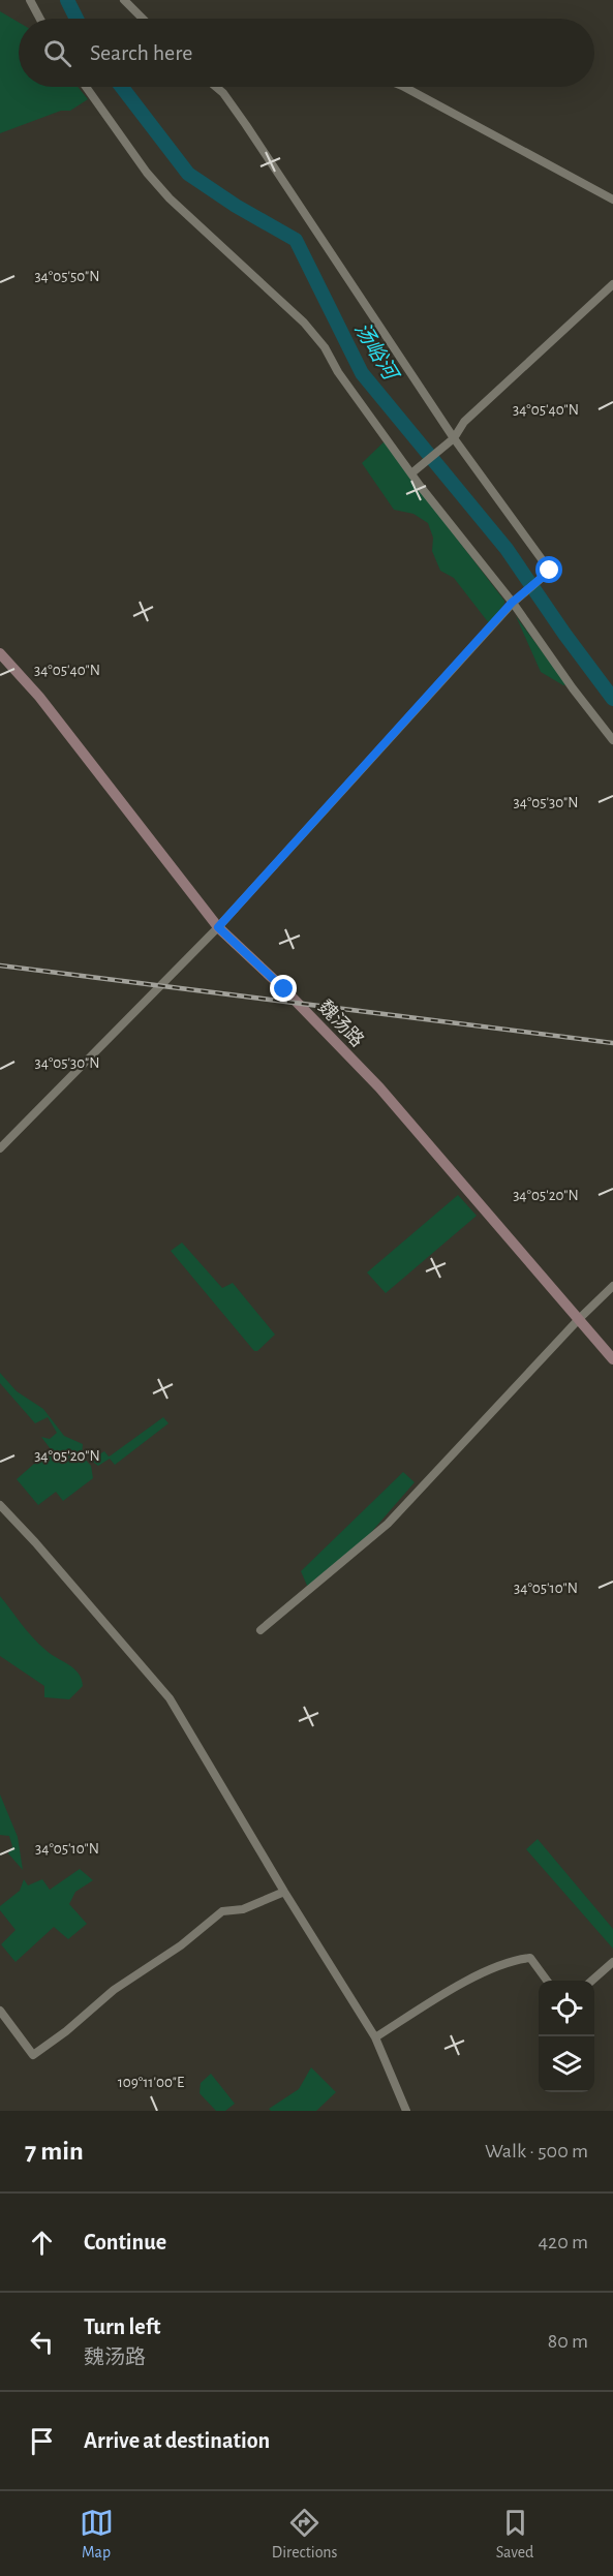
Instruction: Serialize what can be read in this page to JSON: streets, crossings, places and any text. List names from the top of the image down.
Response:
{
  "streets": {
    "street": ["魏汤路"]
  },
  "water": ["汤峪河"],
  "page": {
    "search": "Search here",
    "heading": ["7 min", "Walk · 500 m"],
    "list": [
      ["Continue", "420 m"],
      ["Turn left", "魏汤路", "80 m"],
      "Arrive at destination"
    ],
    "nav": ["Map", "Directions", "Saved"]
  },
  "coordinates": [
    "34°05'50\"N",
    "34°05'40\"N",
    "34°05'30\"N",
    "34°05'20\"N",
    "34°05'10\"N",
    "109°11'00\"E"
  ]
}
